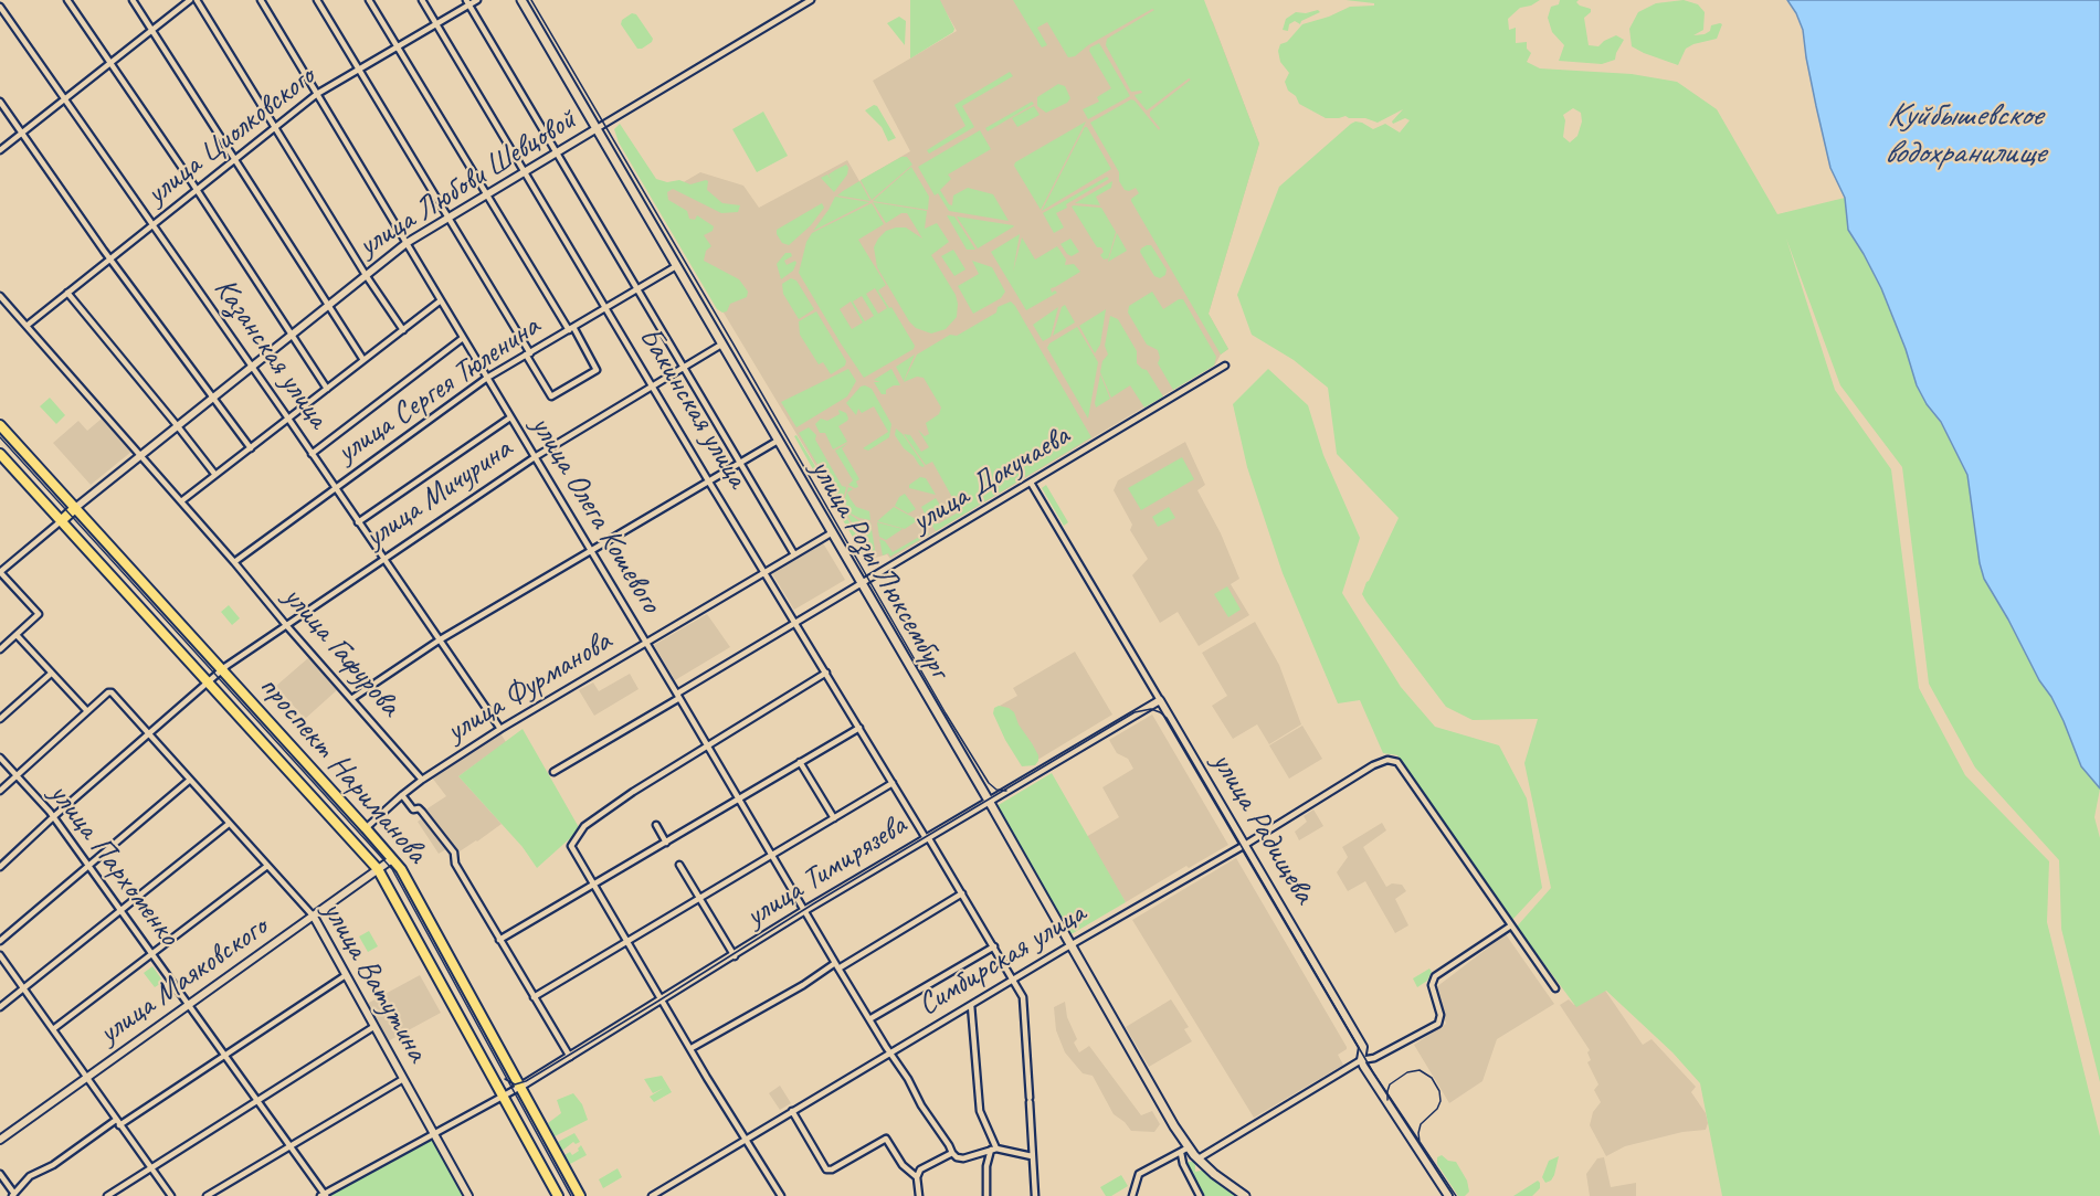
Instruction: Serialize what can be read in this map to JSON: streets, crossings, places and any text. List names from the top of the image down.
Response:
{
  "streets": {
    "main road": ["улица Розы Люксембург", "проспект Нариманова"],
    "street": [
      "улица Циолковского",
      "улица Любови Шевцовой",
      "Казанская улица",
      "улица Сергея Тюленина",
      "Бакинская улица",
      "улица Докучаева",
      "улица Мичурина",
      "улица Олега Кошевого",
      "улица Гафурова",
      "улица Фурманова",
      "улица Радищева",
      "улица Пархоменко",
      "улица Тимирязева",
      "Симбирская улица",
      "улица Маяковского",
      "улица Ватутина"
    ]
  },
  "crossings": [
    ["улица Циолковского", "Казанская улица"],
    ["улица Циолковского", "Бакинская улица"],
    ["улица Циолковского", "улица Олега Кошевого"],
    ["улица Циолковского", "улица Гафурова"],
    ["улица Любови Шевцовой", "Казанская улица"],
    ["улица Любови Шевцовой", "Бакинская улица"],
    ["улица Любови Шевцовой", "улица Олега Кошевого"],
    ["улица Любови Шевцовой", "улица Розы Люксембург"],
    ["улица Любови Шевцовой", "улица Гафурова"],
    ["улица Любови Шевцовой", "проспект Нариманова"],
    ["Казанская улица", "улица Сергея Тюленина"],
    ["Казанская улица", "улица Мичурина"],
    ["Казанская улица", "улица Фурманова"],
    ["улица Сергея Тюленина", "Бакинская улица"],
    ["улица Сергея Тюленина", "улица Олега Кошевого"],
    ["улица Сергея Тюленина", "улица Розы Люксембург"],
    ["улица Сергея Тюленина", "улица Гафурова"],
    ["Бакинская улица", "улица Докучаева"],
    ["Бакинская улица", "улица Мичурина"],
    ["Бакинская улица", "улица Фурманова"],
    ["Бакинская улица", "улица Тимирязева"],
    ["Бакинская улица", "Симбирская улица"],
    ["улица Докучаева", "улица Олега Кошевого"],
    ["улица Докучаева", "улица Розы Люксембург"],
    ["улица Докучаева", "улица Радищева"],
    ["улица Мичурина", "улица Олега Кошевого"],
    ["улица Мичурина", "улица Розы Люксембург"],
    ["улица Мичурина", "улица Гафурова"],
    ["улица Мичурина", "проспект Нариманова"],
    ["улица Мичурина", "улица Пархоменко"],
    ["улица Мичурина", "улица Ватутина"],
    ["улица Олега Кошевого", "улица Фурманова"],
    ["улица Олега Кошевого", "улица Тимирязева"],
    ["улица Олега Кошевого", "Симбирская улица"],
    ["улица Розы Люксембург", "улица Фурманова"],
    ["улица Розы Люксембург", "улица Тимирязева"],
    ["улица Розы Люксембург", "Симбирская улица"],
    ["улица Гафурова", "улица Фурманова"],
    ["проспект Нариманова", "улица Тимирязева"],
    ["проспект Нариманова", "улица Маяковского"],
    ["улица Радищева", "улица Тимирязева"],
    ["улица Радищева", "Симбирская улица"],
    ["улица Пархоменко", "улица Маяковского"],
    ["улица Маяковского", "улица Ватутина"]
  ],
  "water": ["Куйбышевское водохранилище"]
}
